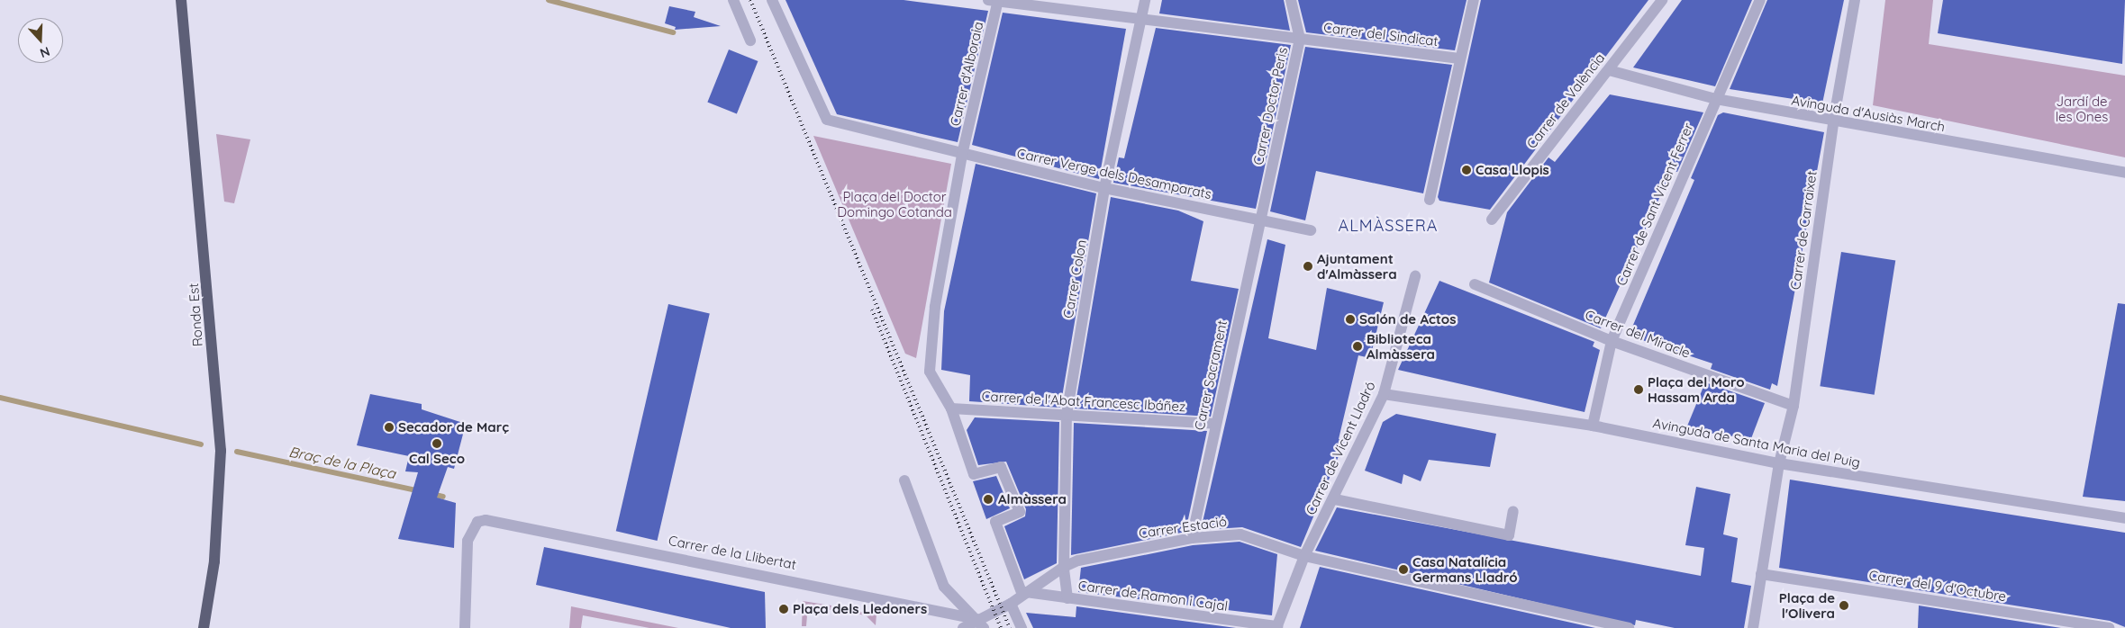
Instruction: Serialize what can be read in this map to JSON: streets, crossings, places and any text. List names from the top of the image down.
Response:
{
  "streets": {
    "main road": ["Ronda Est"],
    "street": [
      "Carrer del Sindicat",
      "Carrer d'Alboraia",
      "Carrer de València",
      "Carrer Doctor Peris",
      "Avinguda d'Ausiàs March",
      "Carrer Verge dels Desamparats",
      "Carrer de Sant Vicent Ferrer",
      "Carrer de Carraixet",
      "Carrer Colon",
      "Carrer del Miracle",
      "Carrer Sacrament",
      "Carrer de l'Abat Francesc Ibáñez",
      "Avinguda de Santa Maria del Puig",
      "Carrer de Vicent Lladró",
      "Carrer Estació",
      "Carrer de la Llibertat",
      "Carrer del 9 d'Octubre",
      "Carrer de Ramon i Cajal"
    ]
  },
  "crossings": [
    ["Carrer del Sindicat", "Carrer d'Alboraia"],
    ["Carrer del Sindicat", "Carrer Doctor Peris"],
    ["Carrer del Sindicat", "Carrer Colon"],
    ["Carrer d'Alboraia", "Carrer Verge dels Desamparats"],
    ["Carrer de València", "Avinguda d'Ausiàs March"],
    ["Carrer Doctor Peris", "Carrer Verge dels Desamparats"],
    ["Carrer Doctor Peris", "Carrer Sacrament"],
    ["Avinguda d'Ausiàs March", "Carrer de Sant Vicent Ferrer"],
    ["Avinguda d'Ausiàs March", "Carrer de Carraixet"],
    ["Carrer Verge dels Desamparats", "Carrer Colon"],
    ["Carrer Verge dels Desamparats", "Carrer Sacrament"],
    ["Carrer de Sant Vicent Ferrer", "Carrer del Miracle"],
    ["Carrer de Sant Vicent Ferrer", "Avinguda de Santa Maria del Puig"],
    ["Carrer de Carraixet", "Carrer del Miracle"],
    ["Carrer de Carraixet", "Avinguda de Santa Maria del Puig"],
    ["Carrer de Carraixet", "Carrer del 9 d'Octubre"],
    ["Carrer Colon", "Carrer de l'Abat Francesc Ibáñez"],
    ["Carrer Colon", "Carrer Estació"],
    ["Carrer Colon", "Carrer de Ramon i Cajal"],
    ["Carrer Sacrament", "Carrer de l'Abat Francesc Ibáñez"],
    ["Carrer Sacrament", "Carrer Estació"],
    ["Avinguda de Santa Maria del Puig", "Carrer de Vicent Lladró"],
    ["Carrer de Vicent Lladró", "Carrer Estació"],
    ["Carrer de Vicent Lladró", "Carrer de Ramon i Cajal"]
  ],
  "districts": ["ALMÀSSERA"],
  "water": ["Braç de la Plaça"],
  "parks": ["Jardí de les Ones", "Plaça del Doctor Domingo Cotanda"],
  "places": [
    "Casa Llopis",
    "Ajuntament d'Almàssera",
    "Salón de Actos",
    "Biblioteca Almàssera",
    "Plaça del Moro Hassam Arda",
    "Secador de Març",
    "Cal Seco",
    "Almàssera",
    "Casa Natalícia Germans Lladró",
    "Plaça de l'Olivera",
    "Plaça dels Lledoners"
  ],
  "north": "bottom"
}
